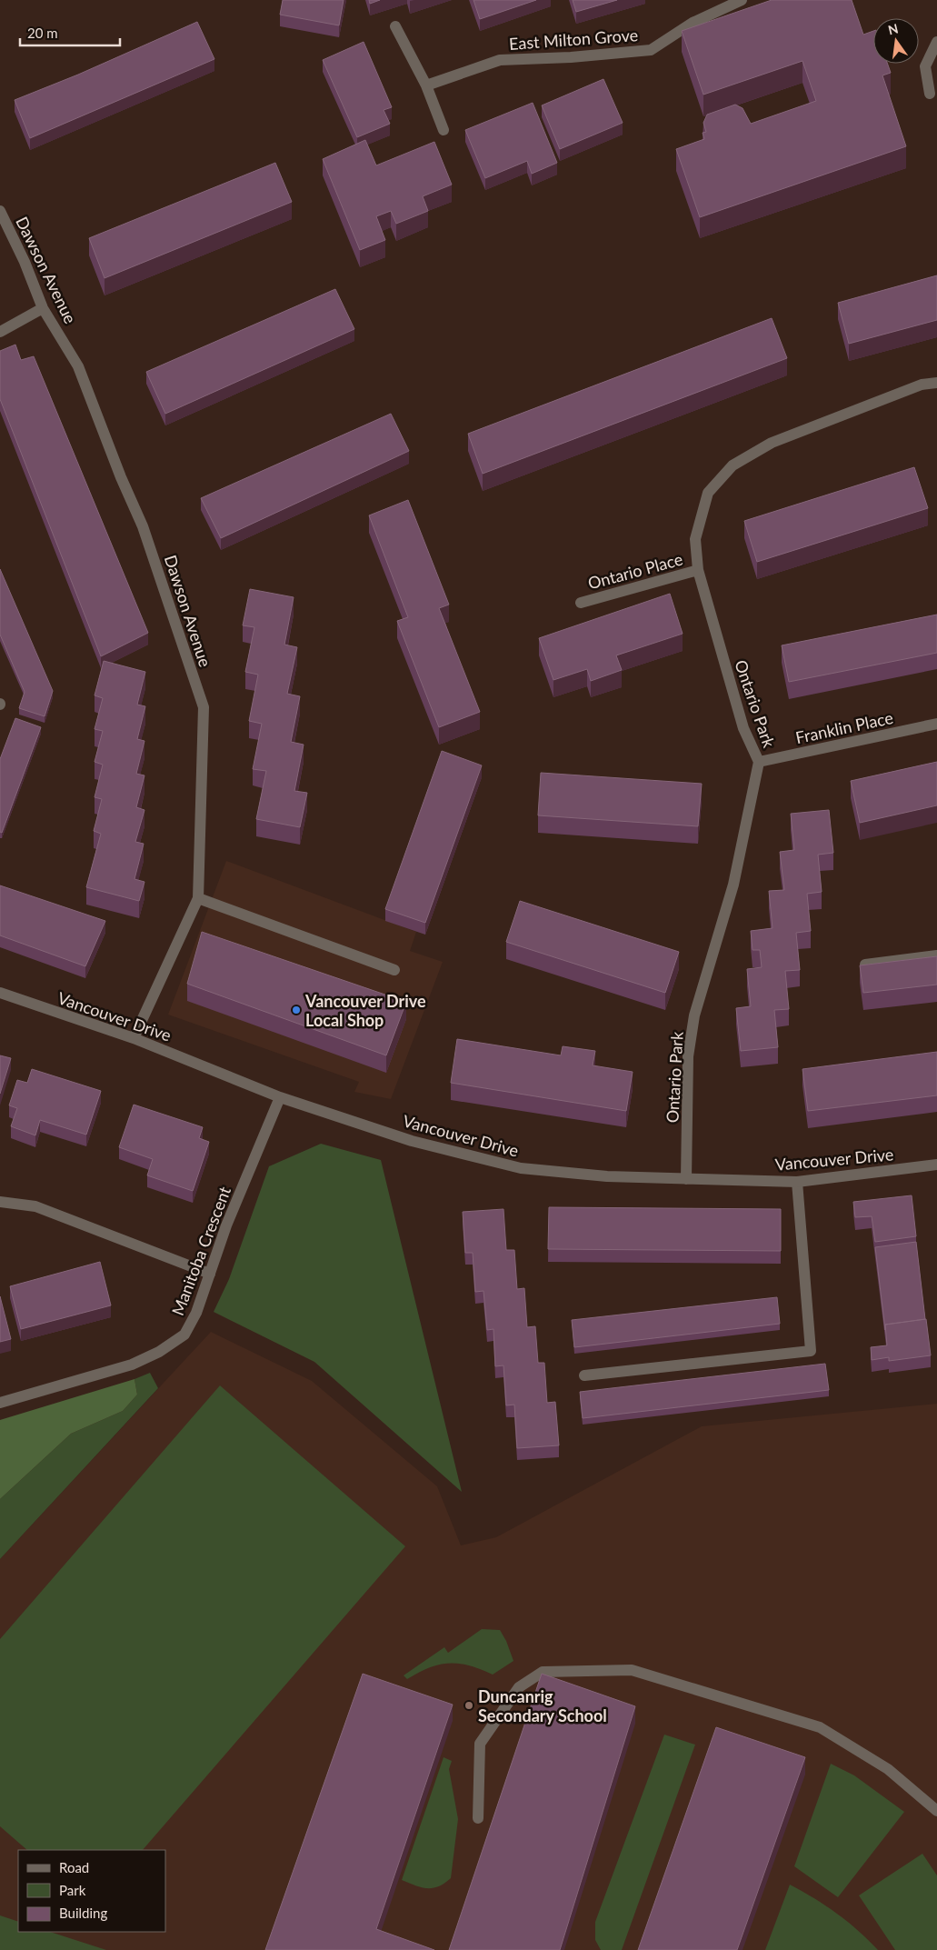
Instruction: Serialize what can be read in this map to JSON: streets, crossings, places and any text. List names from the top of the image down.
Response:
{
  "streets": {
    "street": [
      "East Milton Grove",
      "Dawson Avenue",
      "Ontario Place",
      "Ontario Park",
      "Franklin Place",
      "Vancouver Drive",
      "Manitoba Crescent"
    ]
  },
  "crossings": [
    ["Dawson Avenue", "Vancouver Drive"],
    ["Ontario Place", "Ontario Park"],
    ["Ontario Park", "Franklin Place"],
    ["Ontario Park", "Vancouver Drive"],
    ["Vancouver Drive", "Manitoba Crescent"]
  ],
  "places": ["Vancouver Drive Local Shop", "Duncanrig Secondary School"],
  "legend": ["Road", "Park", "Building"],
  "scale_bar": "20 m",
  "north": "top"
}
